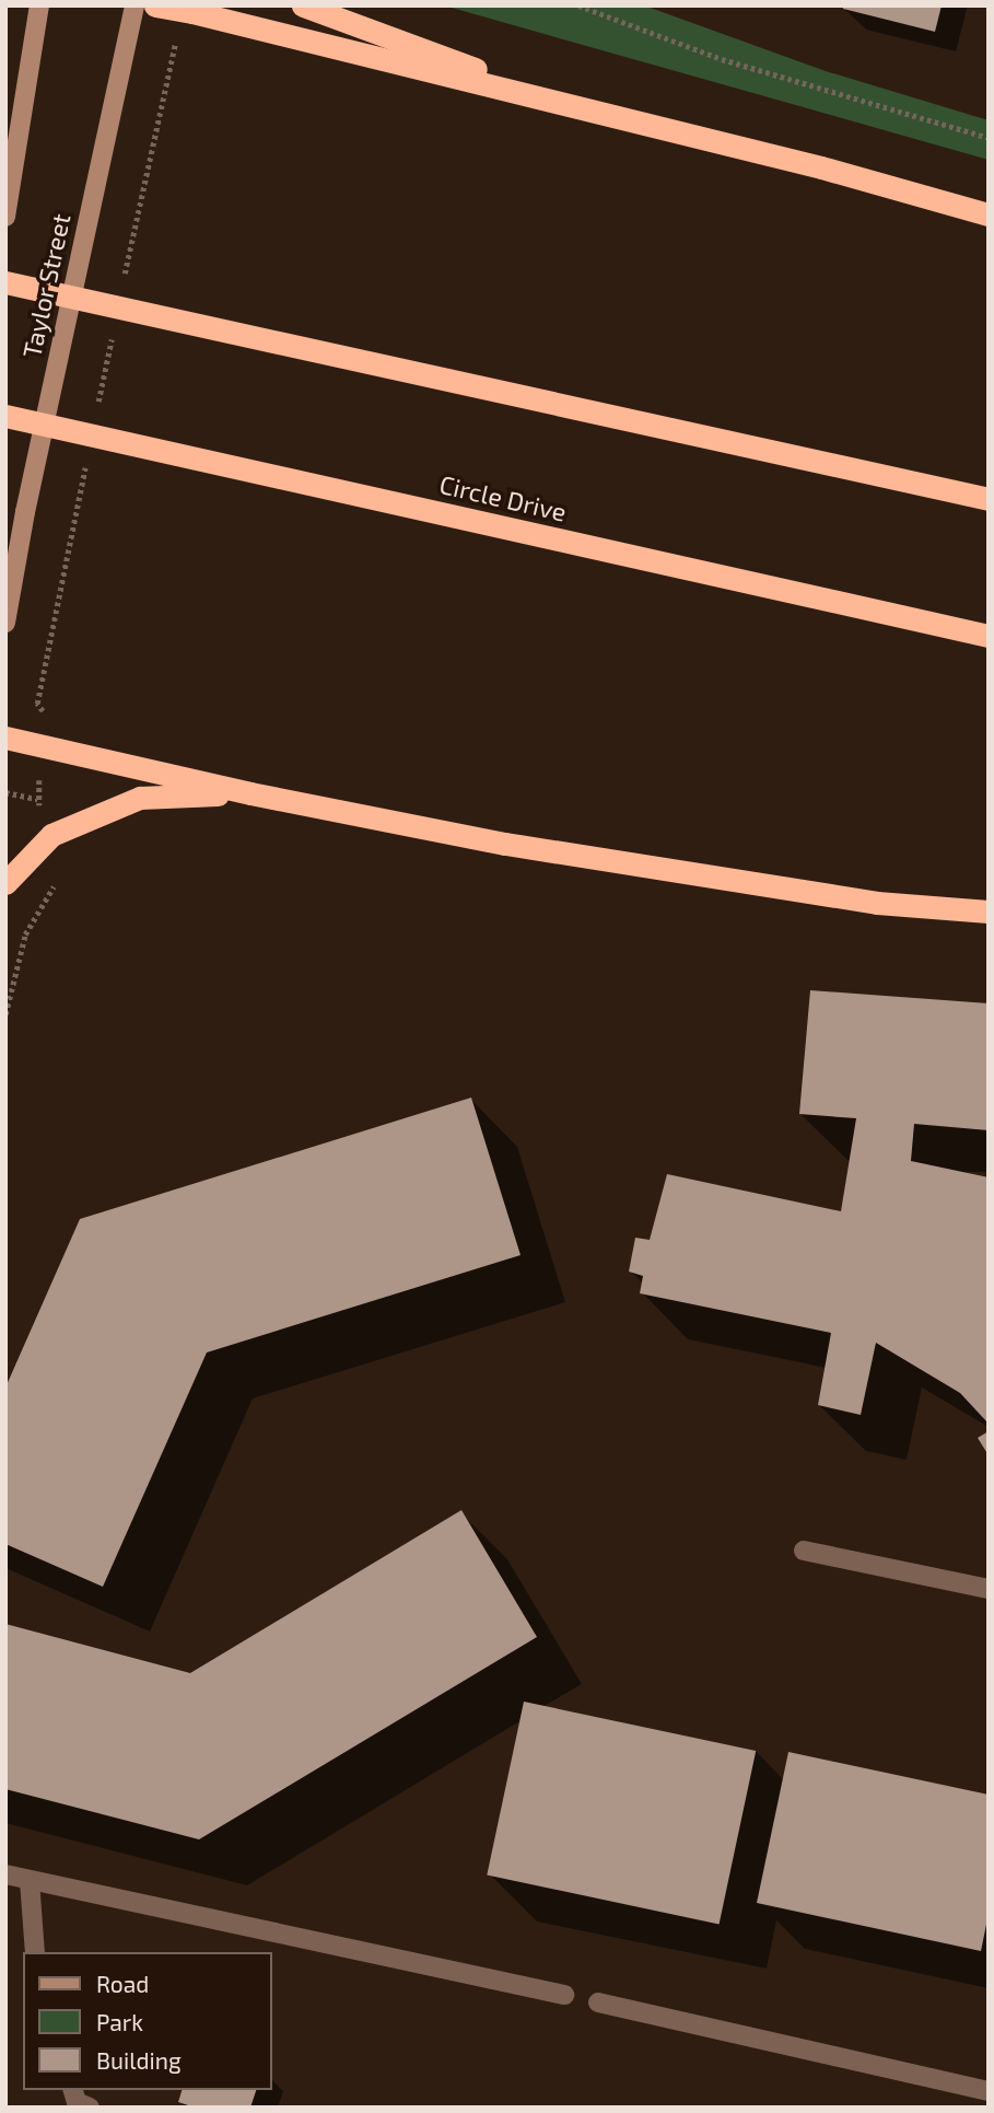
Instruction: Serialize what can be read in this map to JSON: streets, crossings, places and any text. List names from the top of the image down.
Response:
{
  "streets": {
    "highway": ["Circle Drive"],
    "main road": ["Taylor Street"]
  },
  "legend": ["Road", "Park", "Building"]
}
